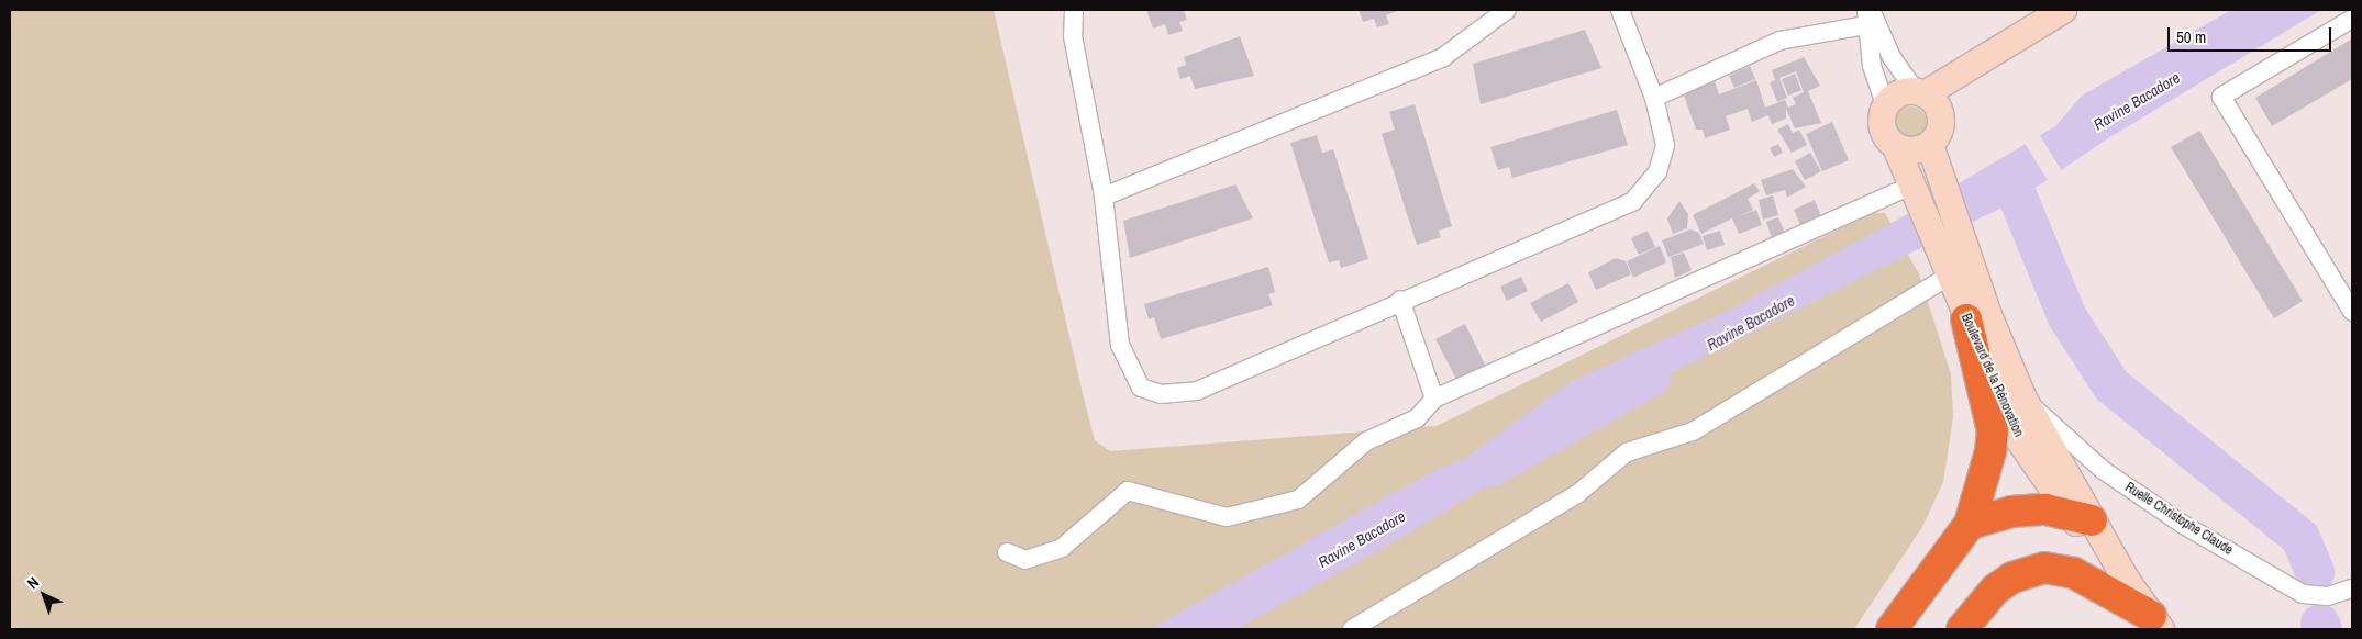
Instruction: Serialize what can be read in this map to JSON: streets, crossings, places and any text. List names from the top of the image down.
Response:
{
  "streets": {
    "main road": ["Boulevard de la Rénovation"],
    "street": ["Ruelle Christophe Claude"]
  },
  "crossings": [
    ["Boulevard de la Rénovation", "Ruelle Christophe Claude"]
  ],
  "water": ["Ravine Bacadore"],
  "scale_bar": "50 m",
  "north": "top left"
}
